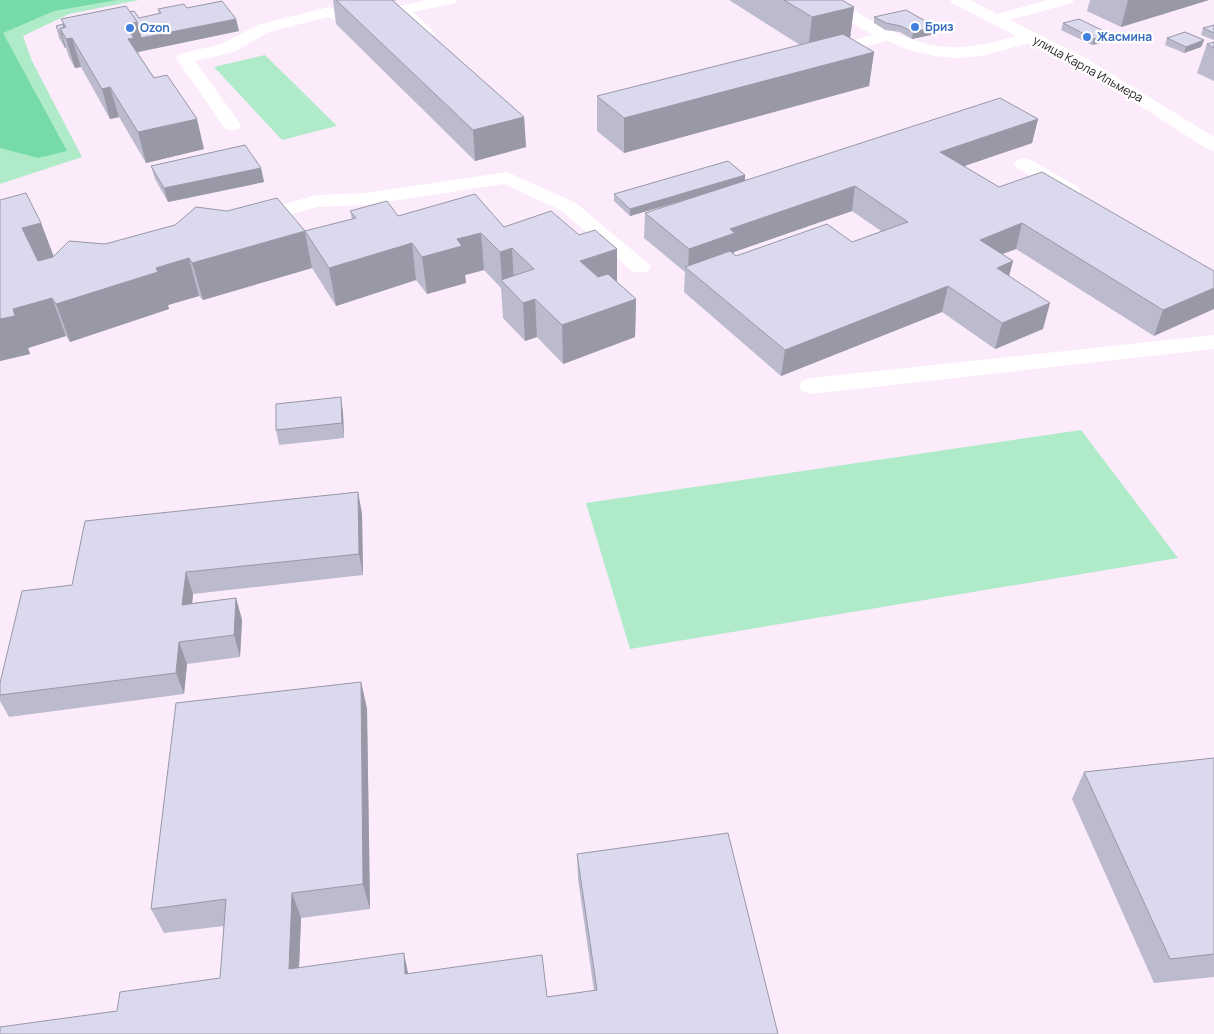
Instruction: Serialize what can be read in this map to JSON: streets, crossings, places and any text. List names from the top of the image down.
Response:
{
  "streets": {
    "street": ["улица Карла Ильмера"]
  },
  "places": ["Бриз", "Ozon", "Жасмина"]
}
